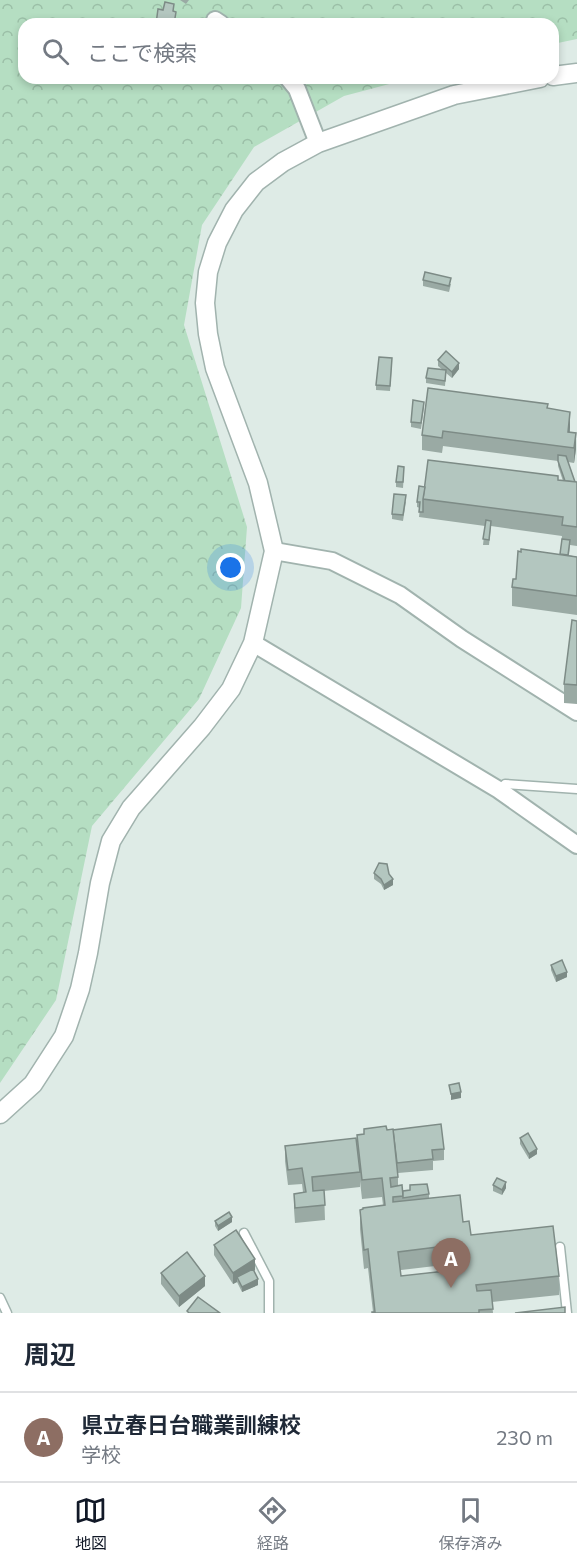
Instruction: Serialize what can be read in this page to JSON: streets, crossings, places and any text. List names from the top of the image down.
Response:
{
  "page": {
    "search": "ここで検索",
    "pins": "A",
    "heading": "周辺",
    "list": [
      {
        "mark": "A",
        "name": "県立春日台職業訓練校",
        "note": "学校",
        "value": "230 m"
      }
    ],
    "nav": ["地図", "経路", "保存済み"]
  }
}
